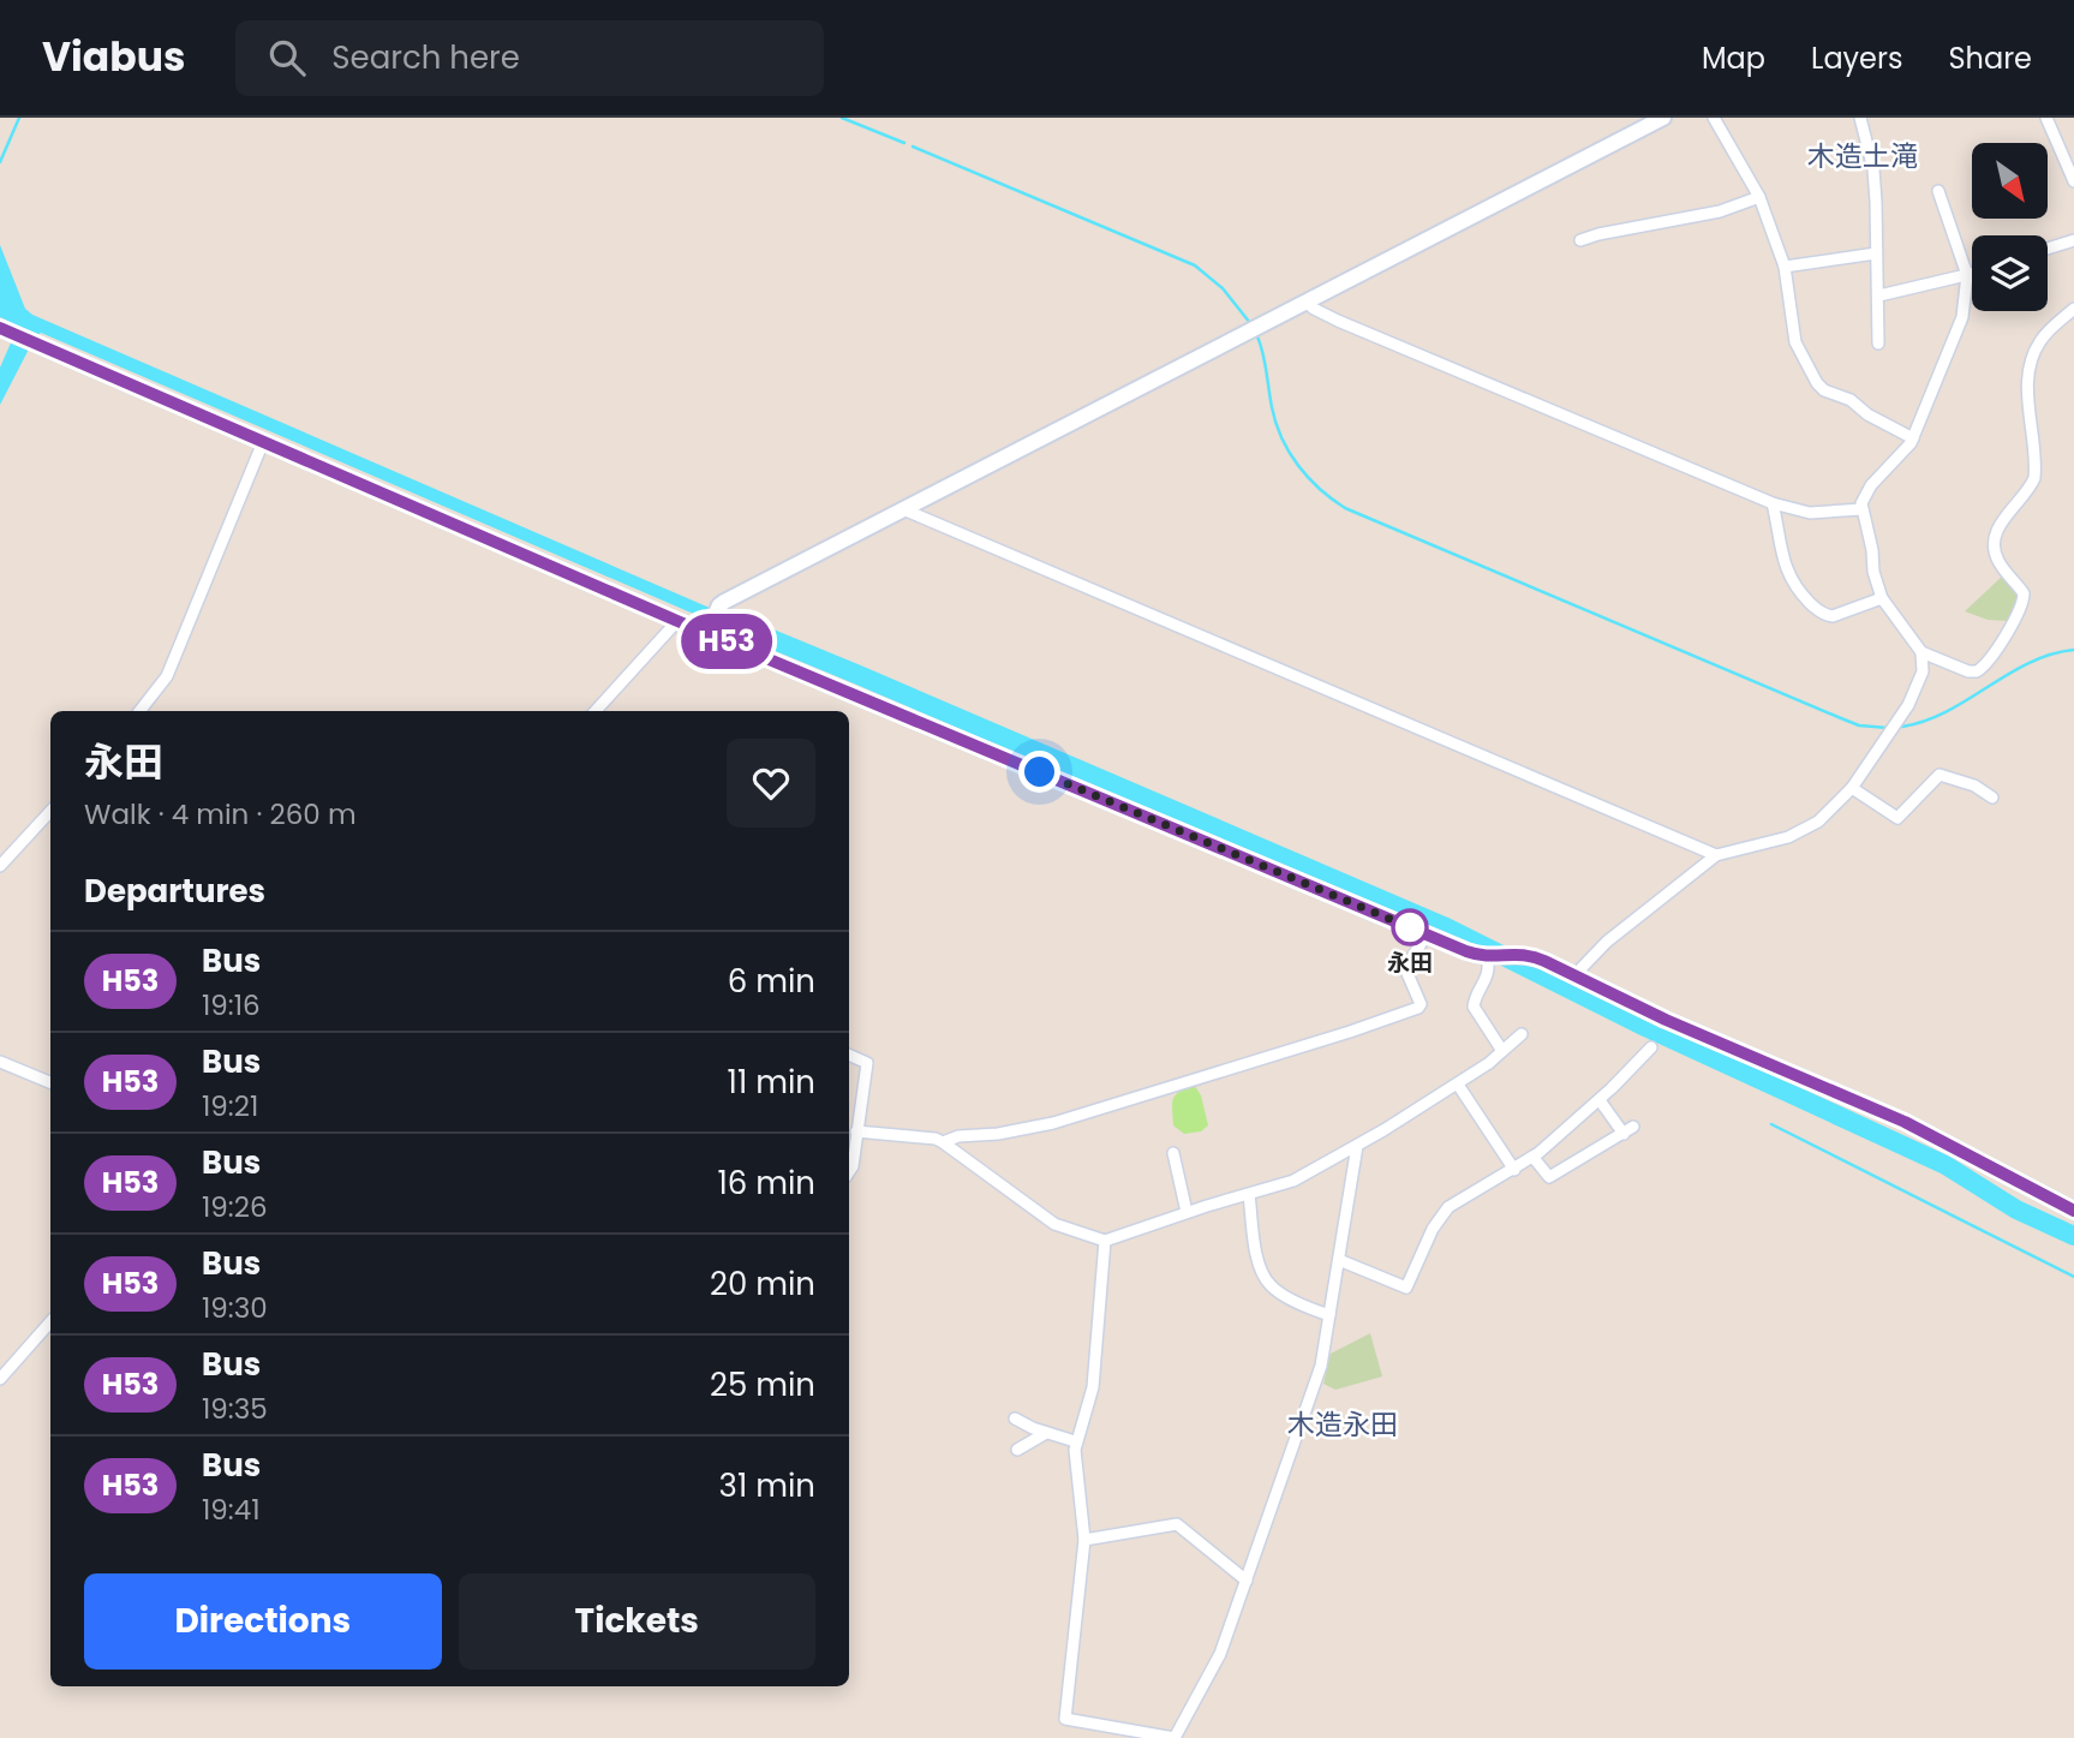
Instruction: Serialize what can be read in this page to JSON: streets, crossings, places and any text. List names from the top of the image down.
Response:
{
  "districts": ["木造土滝", "木造永田"],
  "places": ["永田"],
  "lines": ["bus line H53"],
  "north": "bottom right",
  "page": {
    "header": "Viabus",
    "search": "Search here",
    "nav": ["Map", "Layers", "Share"],
    "on_map": "H53",
    "heading": [
      ["永田", "Walk · 4 min · 260 m"],
      "Departures"
    ],
    "list": [
      {
        "mark": "H53",
        "name": "Bus",
        "note": "19:16",
        "value": "6 min"
      },
      {
        "mark": "H53",
        "name": "Bus",
        "note": "19:21",
        "value": "11 min"
      },
      {
        "mark": "H53",
        "name": "Bus",
        "note": "19:26",
        "value": "16 min"
      },
      {
        "mark": "H53",
        "name": "Bus",
        "note": "19:30",
        "value": "20 min"
      },
      {
        "mark": "H53",
        "name": "Bus",
        "note": "19:35",
        "value": "25 min"
      },
      {
        "mark": "H53",
        "name": "Bus",
        "note": "19:41",
        "value": "31 min"
      }
    ],
    "buttons": ["Directions", "Tickets"]
  }
}
